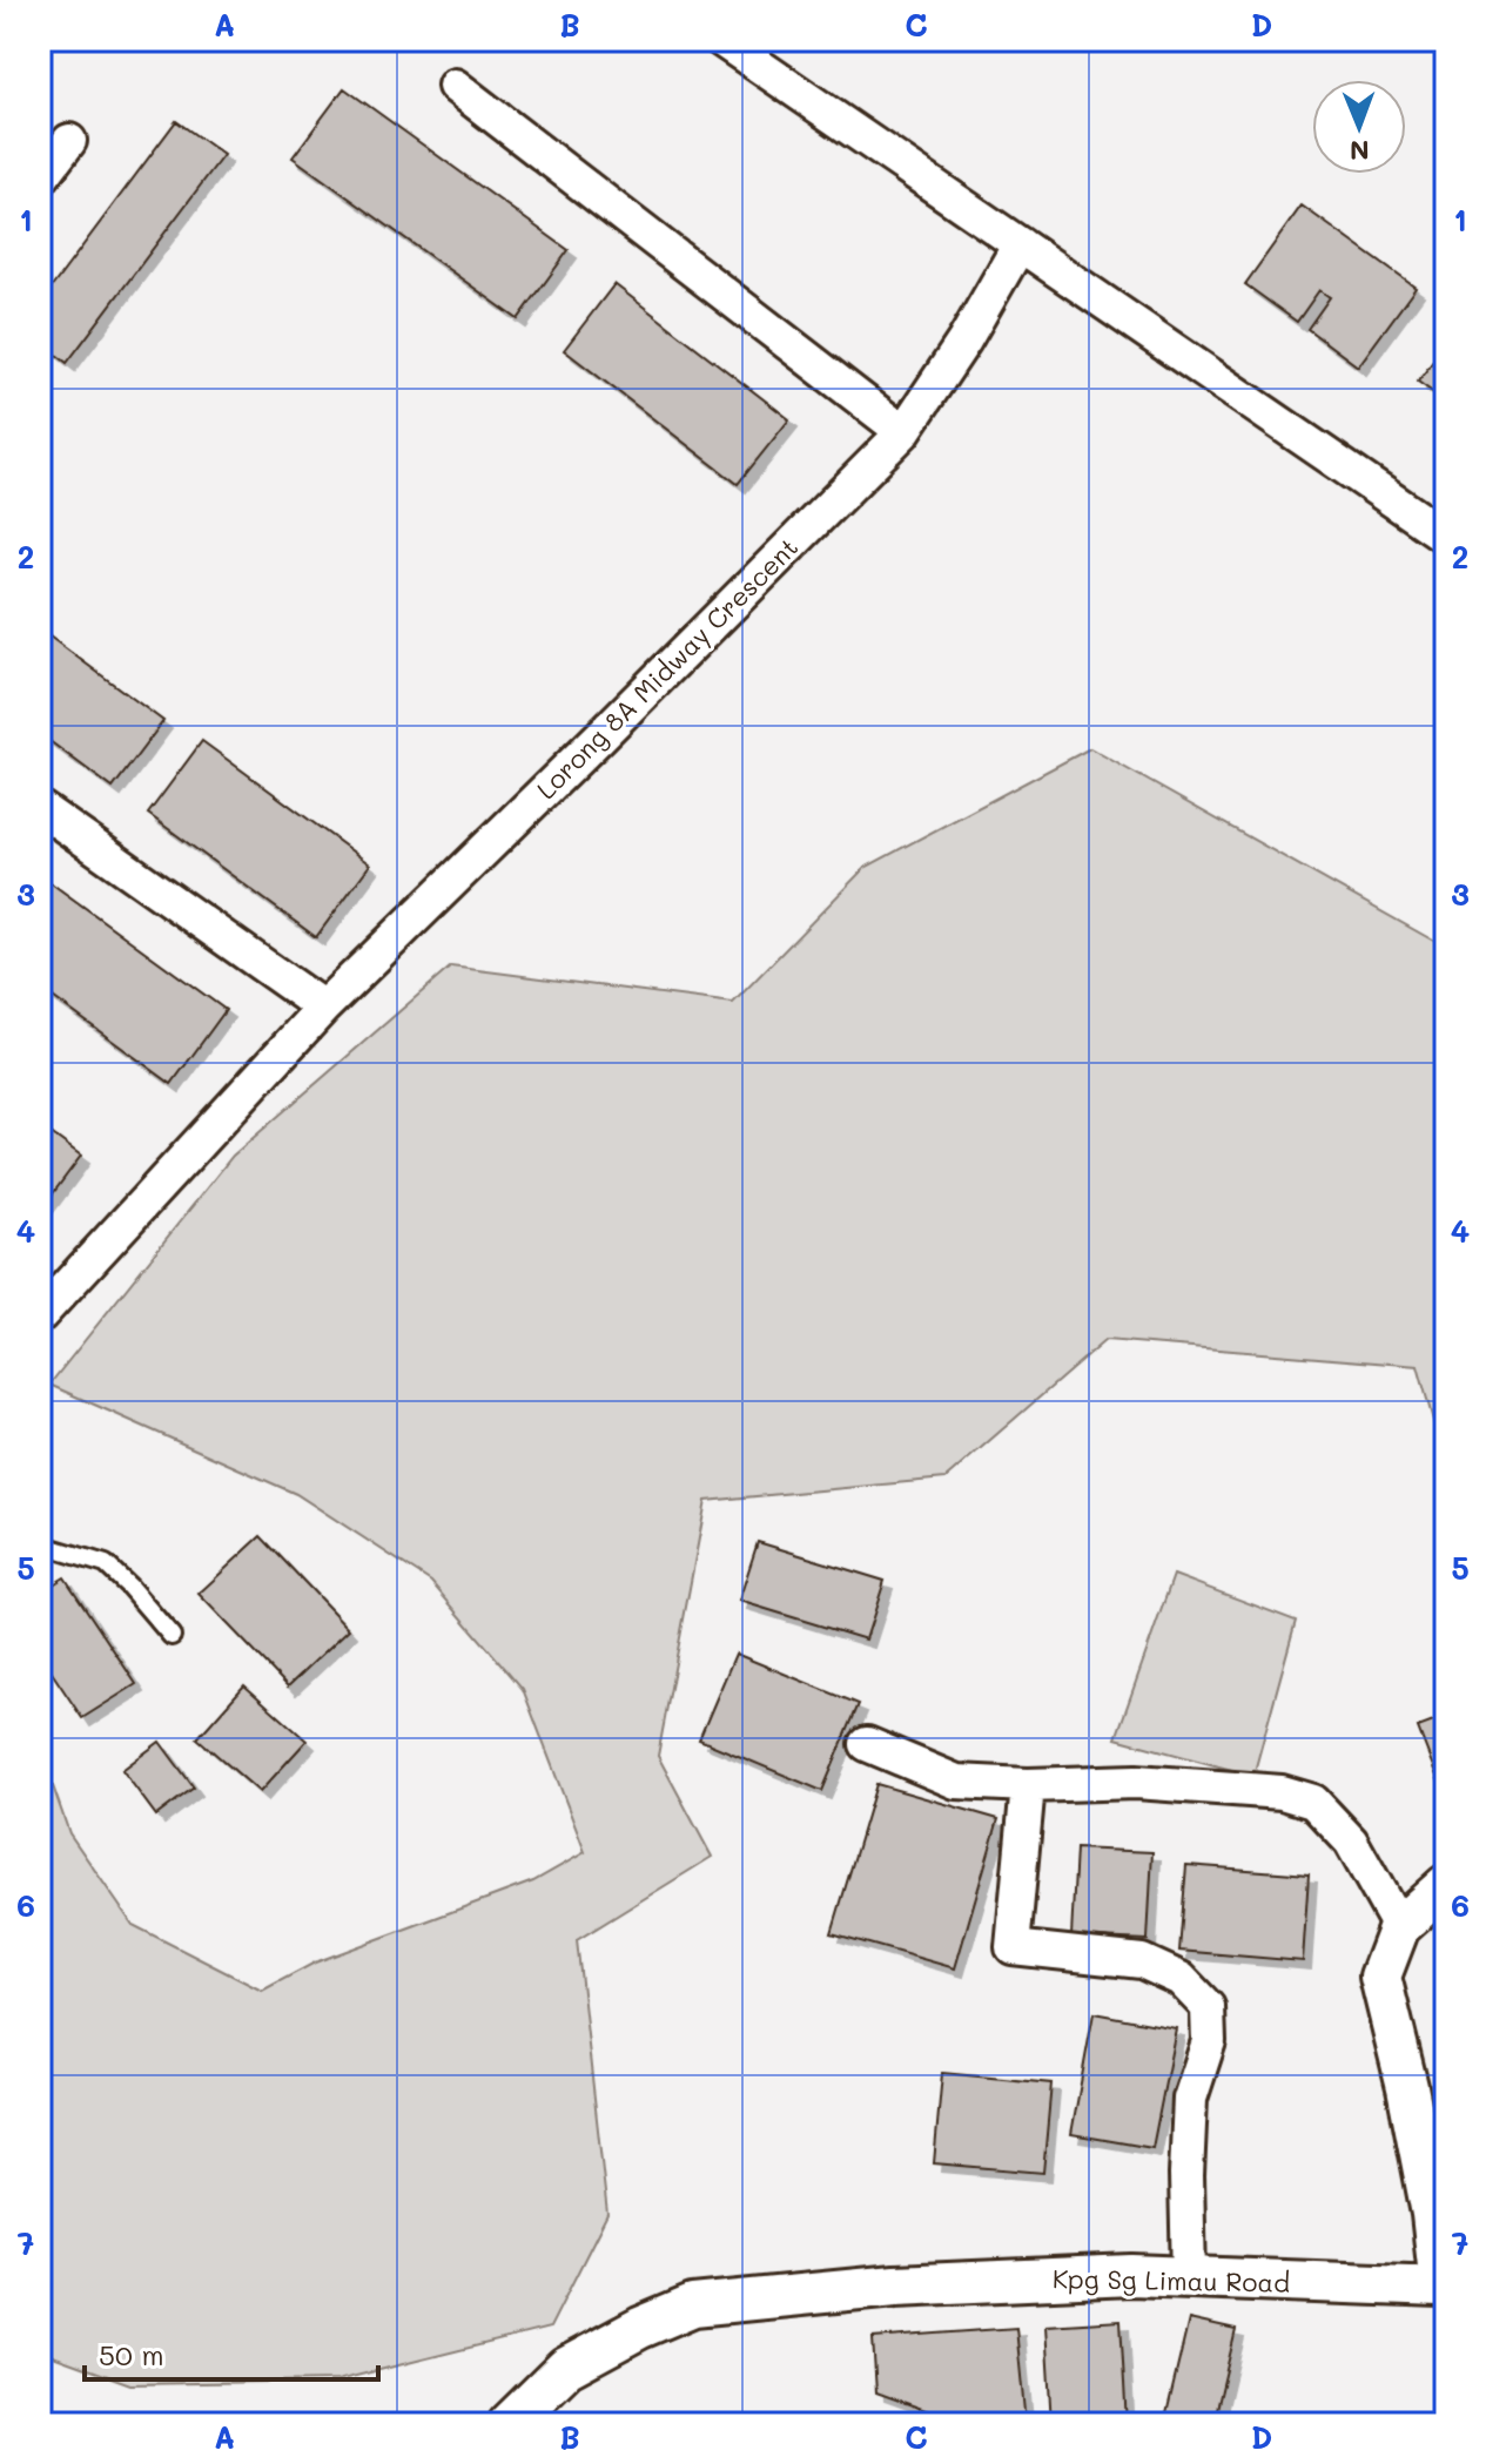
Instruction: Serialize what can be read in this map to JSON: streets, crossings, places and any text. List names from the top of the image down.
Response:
{
  "streets": {
    "street": ["Lorong 8A Midway Crescent", "Kpg Sg Limau Road"]
  },
  "scale_bar": "50 m",
  "north": "bottom",
  "grid": {
    "columns": [
      "A",
      "B",
      "C",
      "D"
    ],
    "rows": [
      "1",
      "2",
      "3",
      "4",
      "5",
      "6",
      "7"
    ]
  }
}
